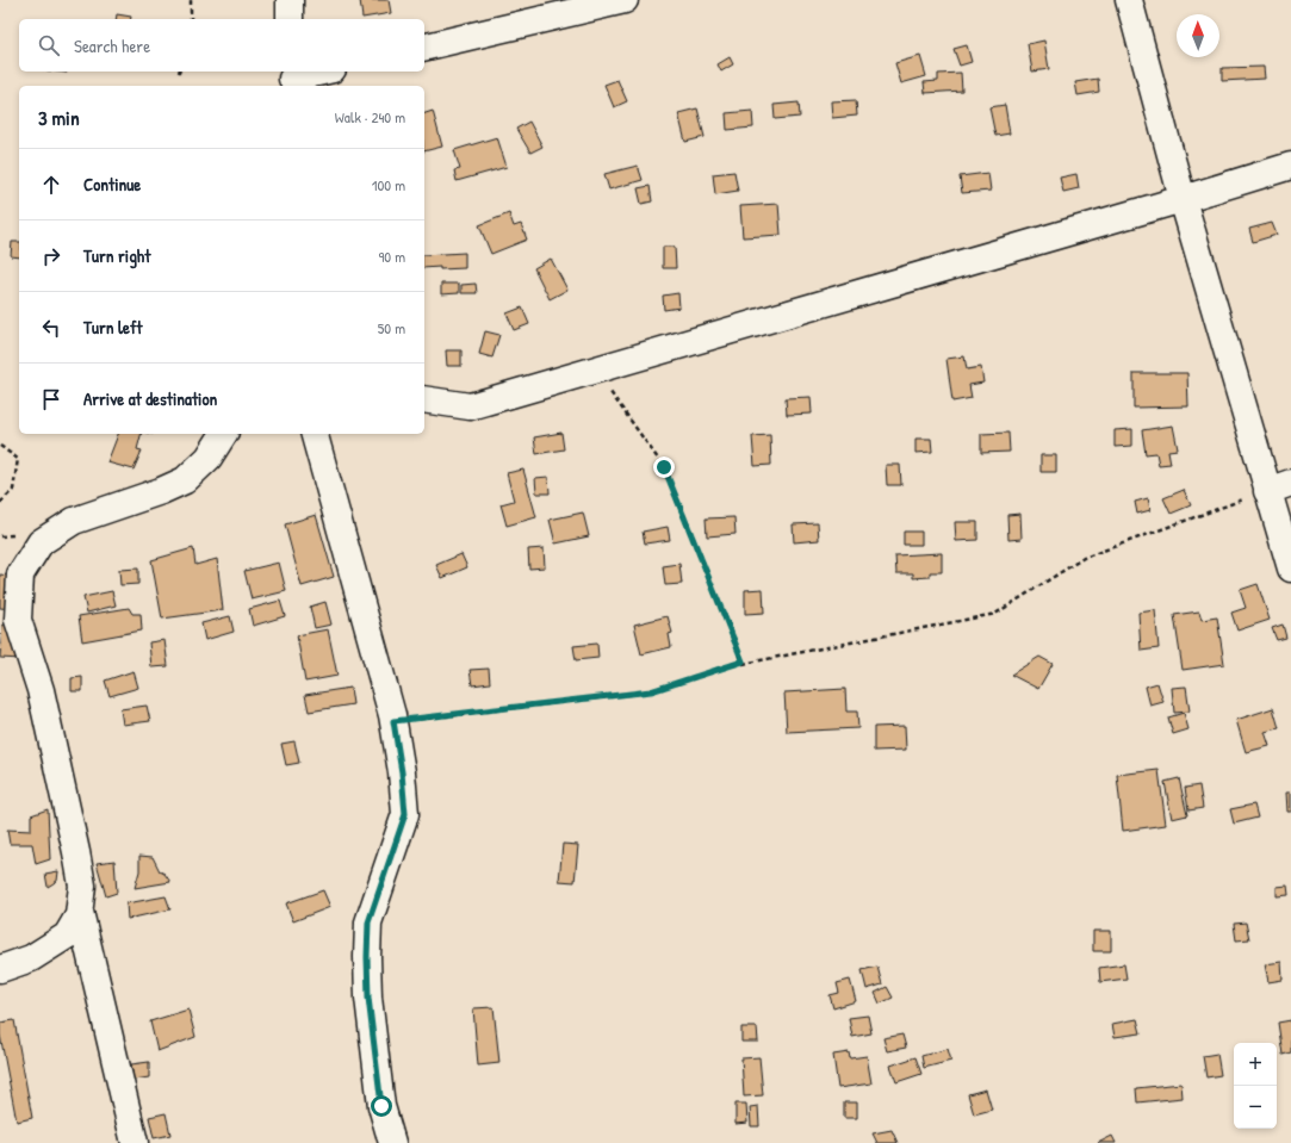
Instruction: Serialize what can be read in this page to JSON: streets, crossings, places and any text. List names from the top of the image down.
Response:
{
  "north": "top",
  "page": {
    "search": "Search here",
    "heading": ["3 min", "Walk · 240 m"],
    "list": [
      ["Continue", "100 m"],
      ["Turn right", "90 m"],
      ["Turn left", "50 m"],
      "Arrive at destination"
    ],
    "map_buttons": ["+", "−"]
  }
}
